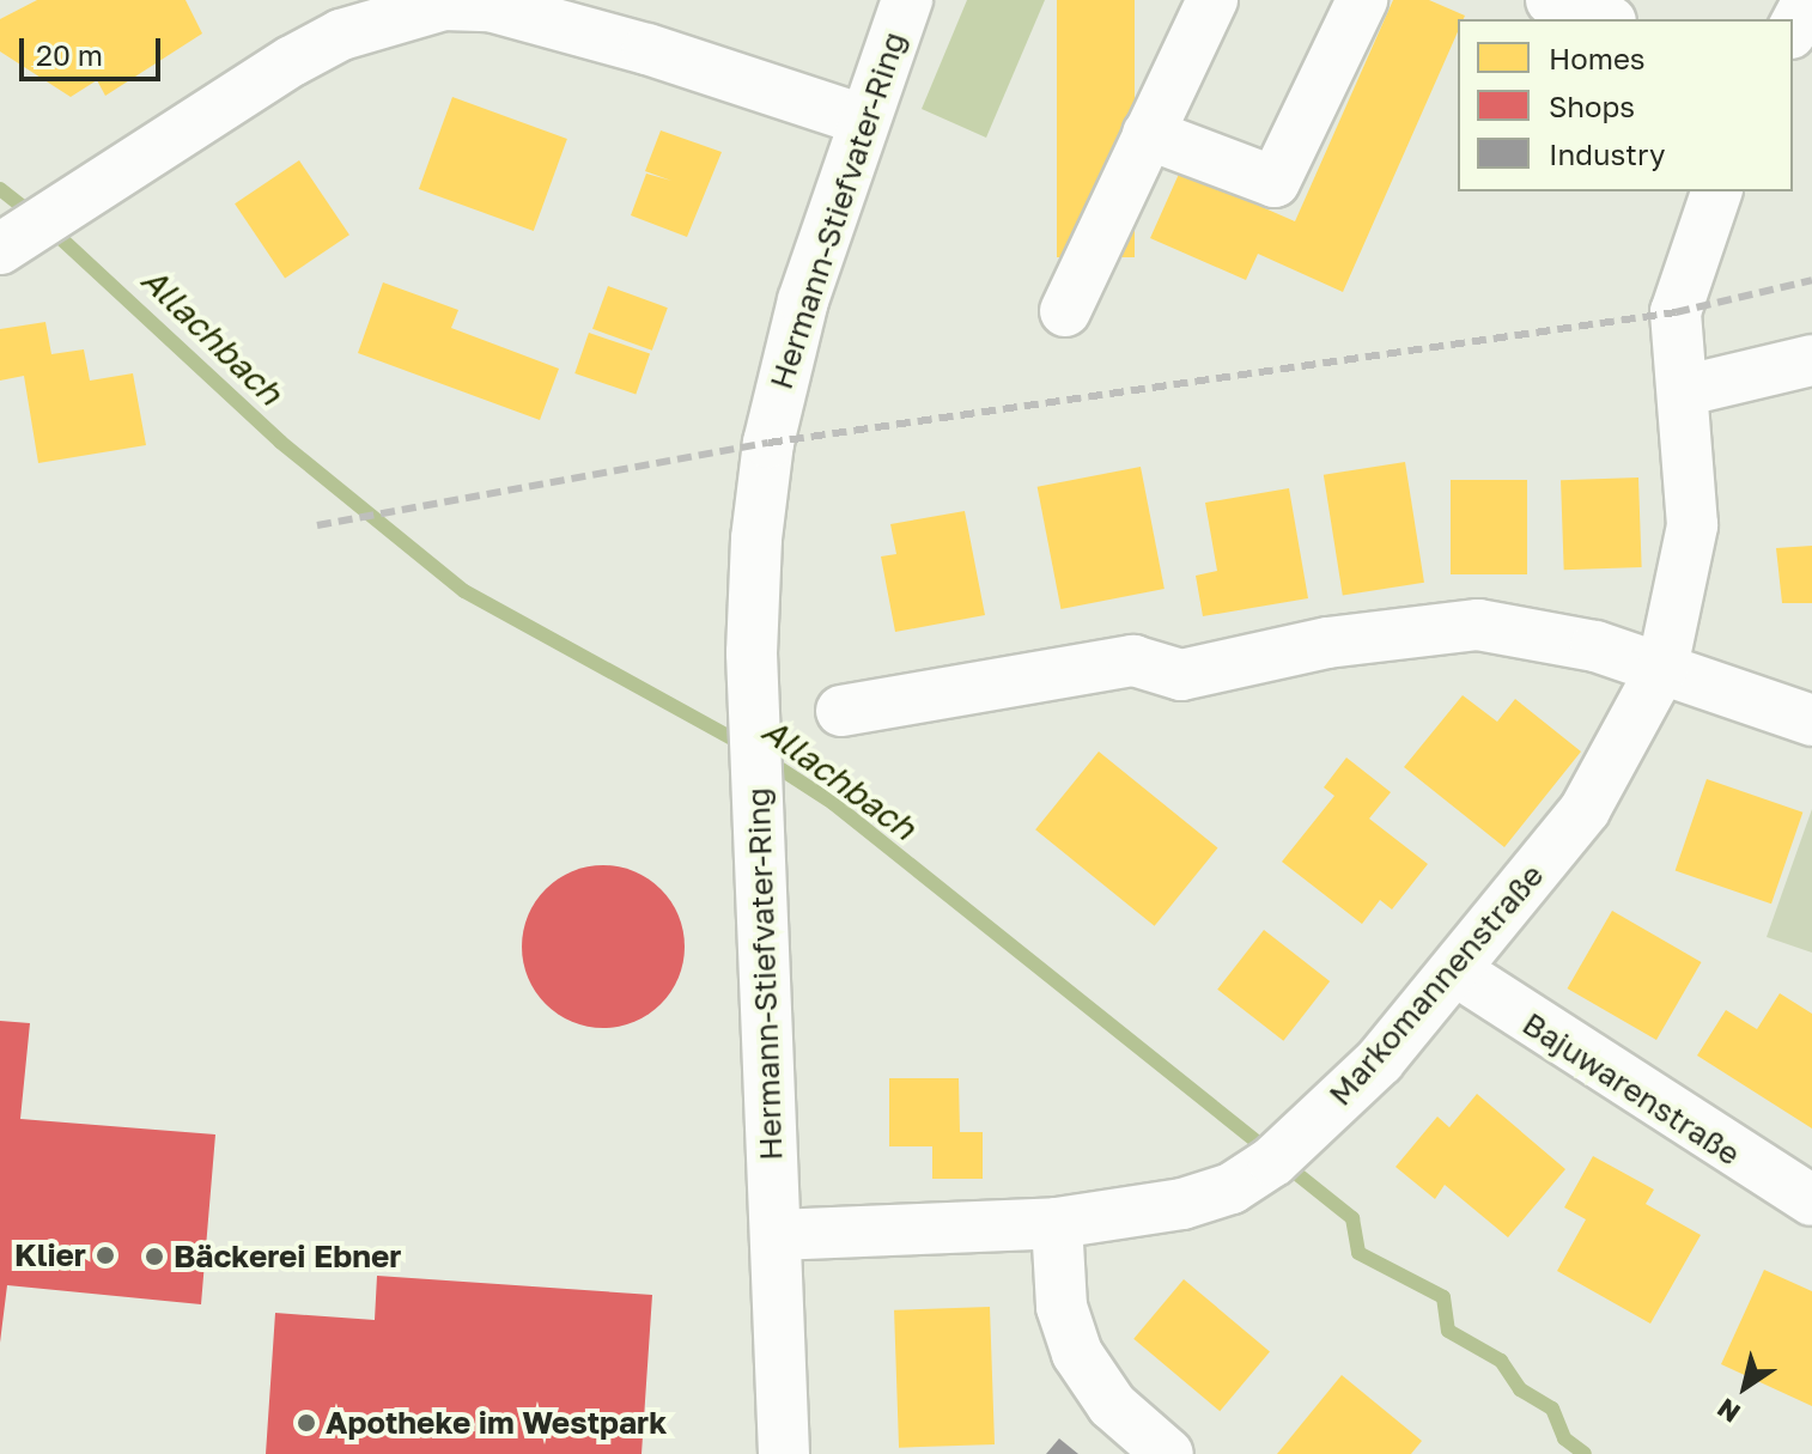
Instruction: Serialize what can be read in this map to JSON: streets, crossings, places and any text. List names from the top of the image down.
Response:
{
  "streets": {
    "street": ["Hermann-Stiefvater-Ring", "Markomannenstraße", "Bajuwarenstraße"]
  },
  "crossings": [
    ["Hermann-Stiefvater-Ring", "Markomannenstraße"],
    ["Markomannenstraße", "Bajuwarenstraße"]
  ],
  "water": ["Allachbach"],
  "places": ["Klier", "Bäckerei Ebner", "Apotheke im Westpark"],
  "legend": ["Homes", "Shops", "Industry"],
  "scale_bar": "20 m",
  "north": "bottom left"
}
